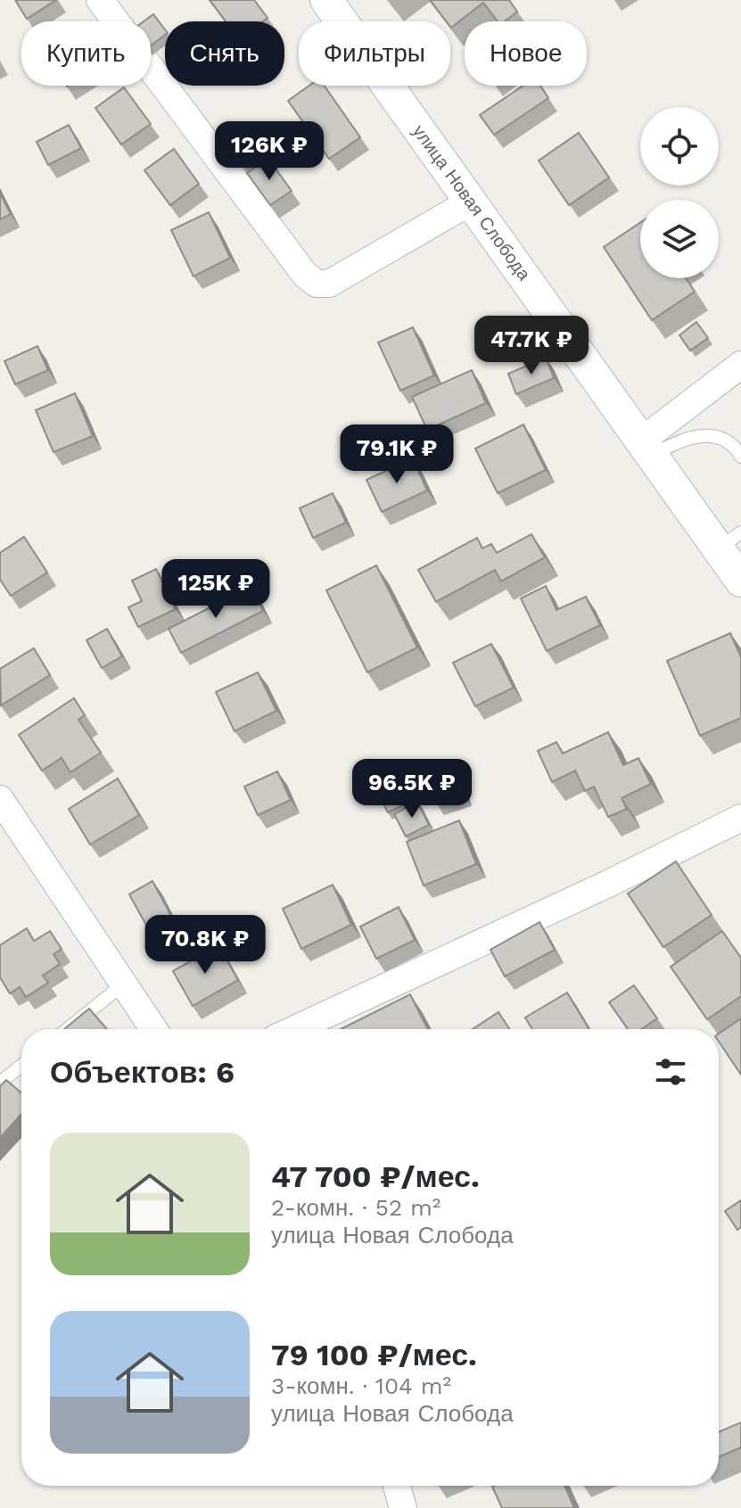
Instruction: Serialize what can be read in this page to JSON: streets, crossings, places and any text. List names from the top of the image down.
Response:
{
  "streets": {
    "street": ["улица Новая Слобода"]
  },
  "page": {
    "chip": [
      "Купить",
      "Снять",
      "Фильтры",
      "Новое"
    ],
    "price": [
      "126K ₽",
      "47.7K ₽",
      "79.1K ₽",
      "125K ₽",
      "96.5K ₽",
      "70.8K ₽"
    ],
    "heading": "Объектов: 6",
    "list": [
      {
        "name": "47 700 ₽/мес.",
        "note": "2-комн. · 52 m² · улица Новая Слобода"
      },
      {
        "name": "79 100 ₽/мес.",
        "note": "3-комн. · 104 m² · улица Новая Слобода"
      }
    ]
  }
}
